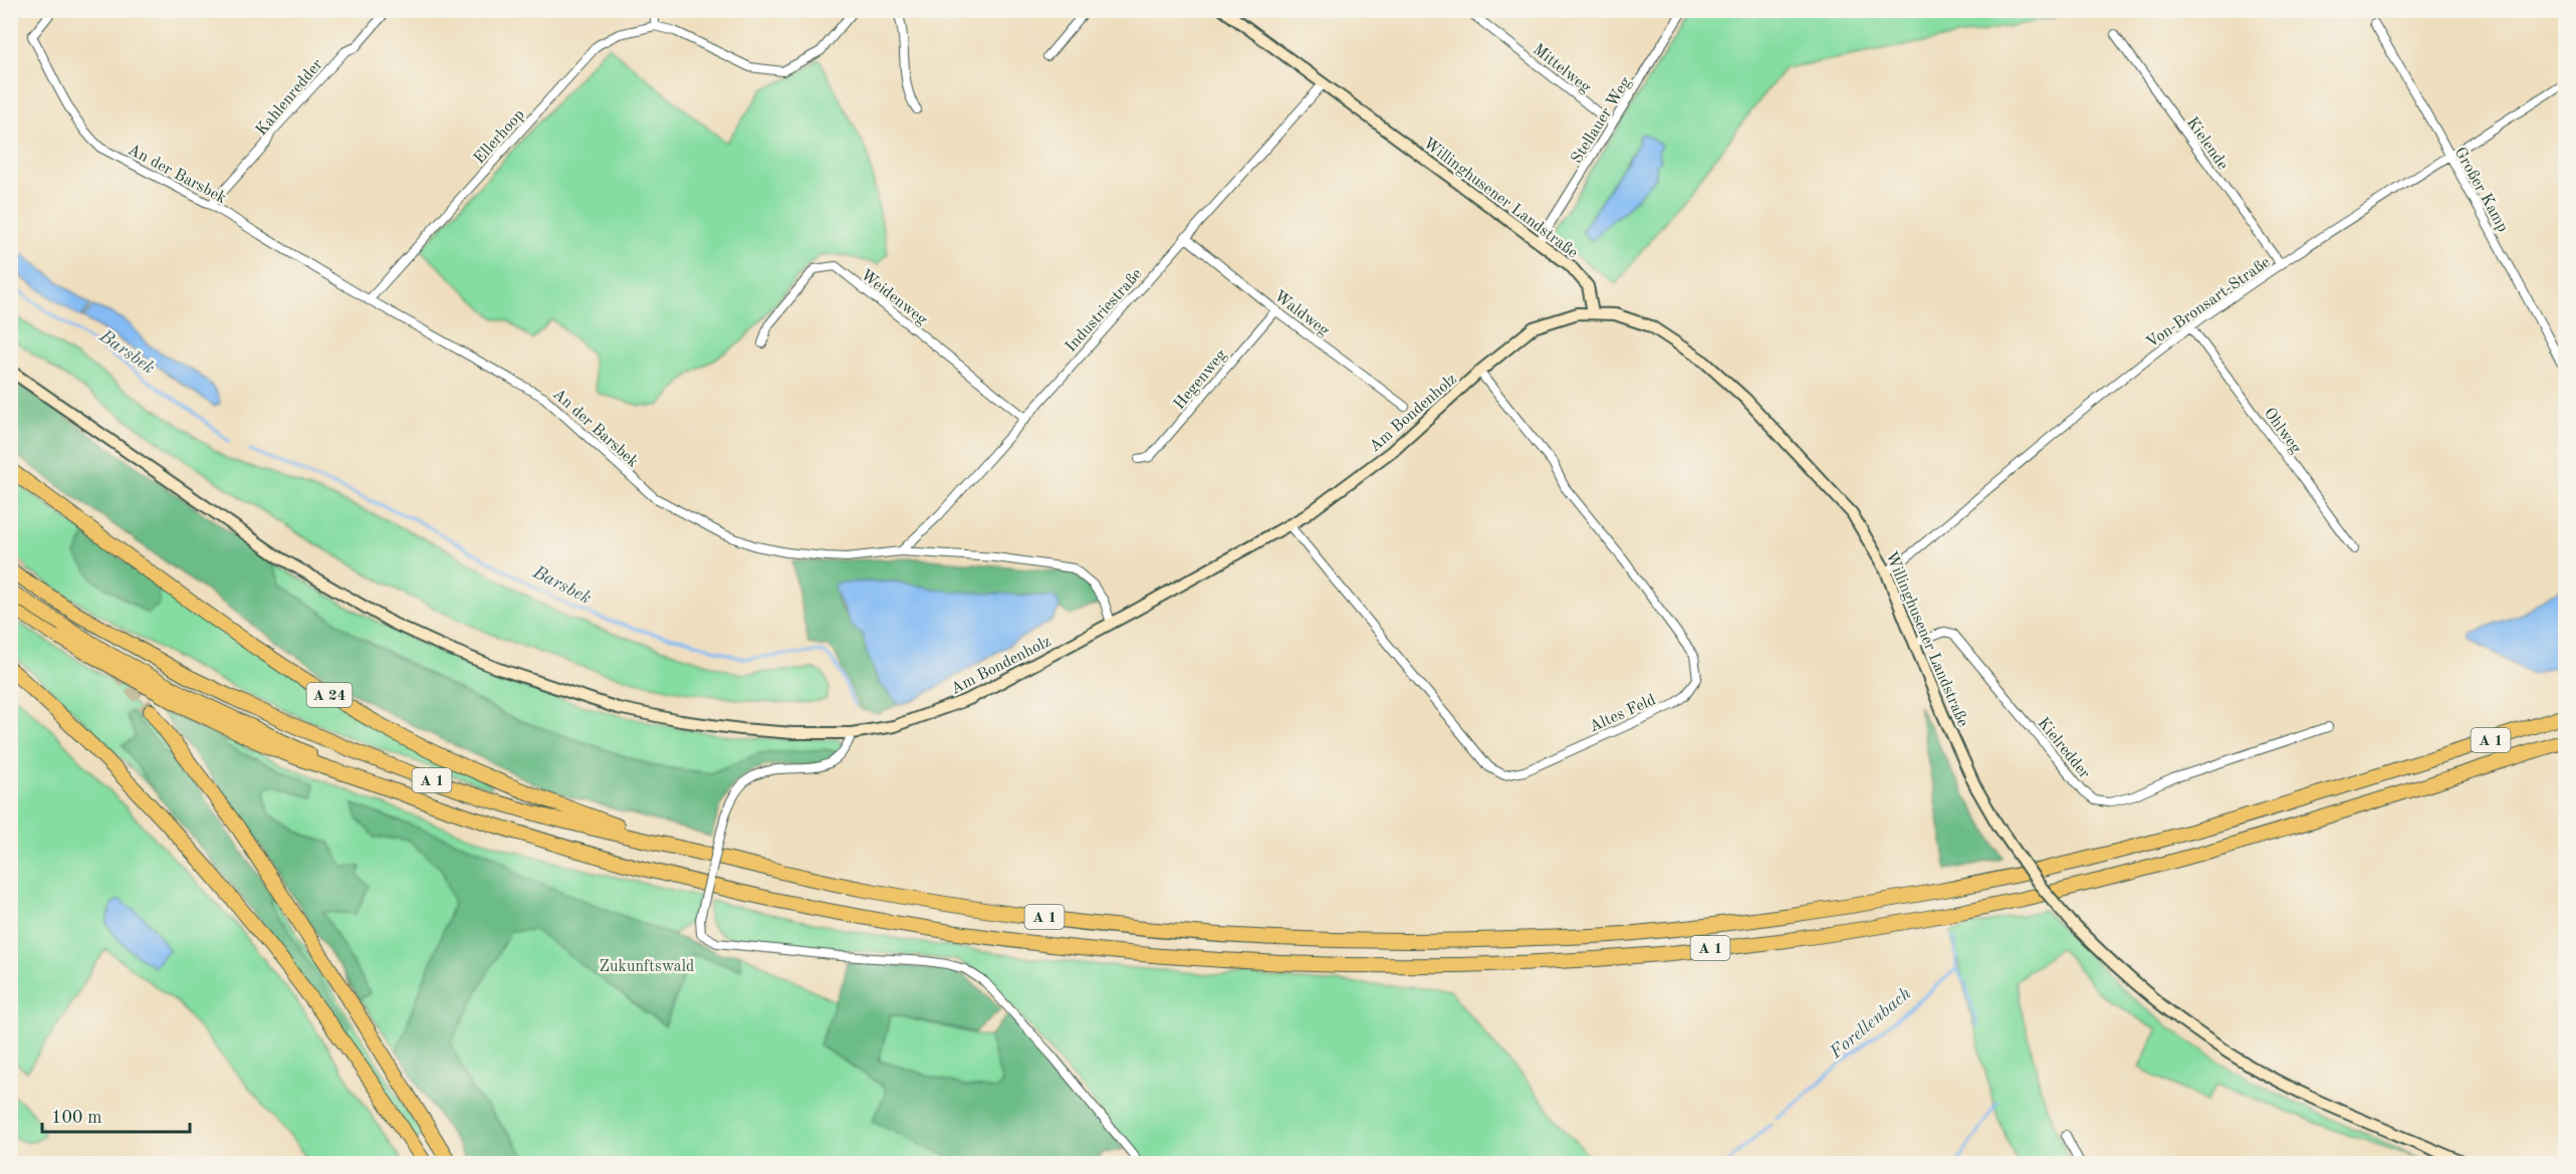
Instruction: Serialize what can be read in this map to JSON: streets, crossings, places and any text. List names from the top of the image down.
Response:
{
  "streets": {
    "highway": ["A 24", "A 1"],
    "main road": ["Willinghusener Landstraße", "Am Bondenholz"],
    "street": [
      "Mittelweg",
      "Kahlenredder",
      "Stellauer Weg",
      "Ellerhoop",
      "Kielende",
      "An der Barsbek",
      "Großer Kamp",
      "Weidenweg",
      "Von-Bronsart-Straße",
      "Industriestraße",
      "Waldweg",
      "Hegenweg",
      "Ohlweg",
      "Altes Feld",
      "Kielredder"
    ]
  },
  "crossings": [
    ["Mittelweg", "Stellauer Weg"],
    ["Kahlenredder", "An der Barsbek"],
    ["Stellauer Weg", "Willinghusener Landstraße"],
    ["Ellerhoop", "An der Barsbek"],
    ["Kielende", "Von-Bronsart-Straße"],
    ["An der Barsbek", "Industriestraße"],
    ["An der Barsbek", "Am Bondenholz"],
    ["Großer Kamp", "Von-Bronsart-Straße"],
    ["Willinghusener Landstraße", "Von-Bronsart-Straße"],
    ["Willinghusener Landstraße", "Industriestraße"],
    ["Willinghusener Landstraße", "Am Bondenholz"],
    ["Willinghusener Landstraße", "Kielredder"],
    ["Weidenweg", "Industriestraße"],
    ["Von-Bronsart-Straße", "Ohlweg"],
    ["Industriestraße", "Waldweg"],
    ["Waldweg", "Hegenweg"],
    ["Am Bondenholz", "Altes Feld"],
    ["A 24", "A 1"]
  ],
  "water": ["Barsbek", "Forellenbach"],
  "parks": ["Zukunftswald"],
  "scale_bar": "100 m"
}
